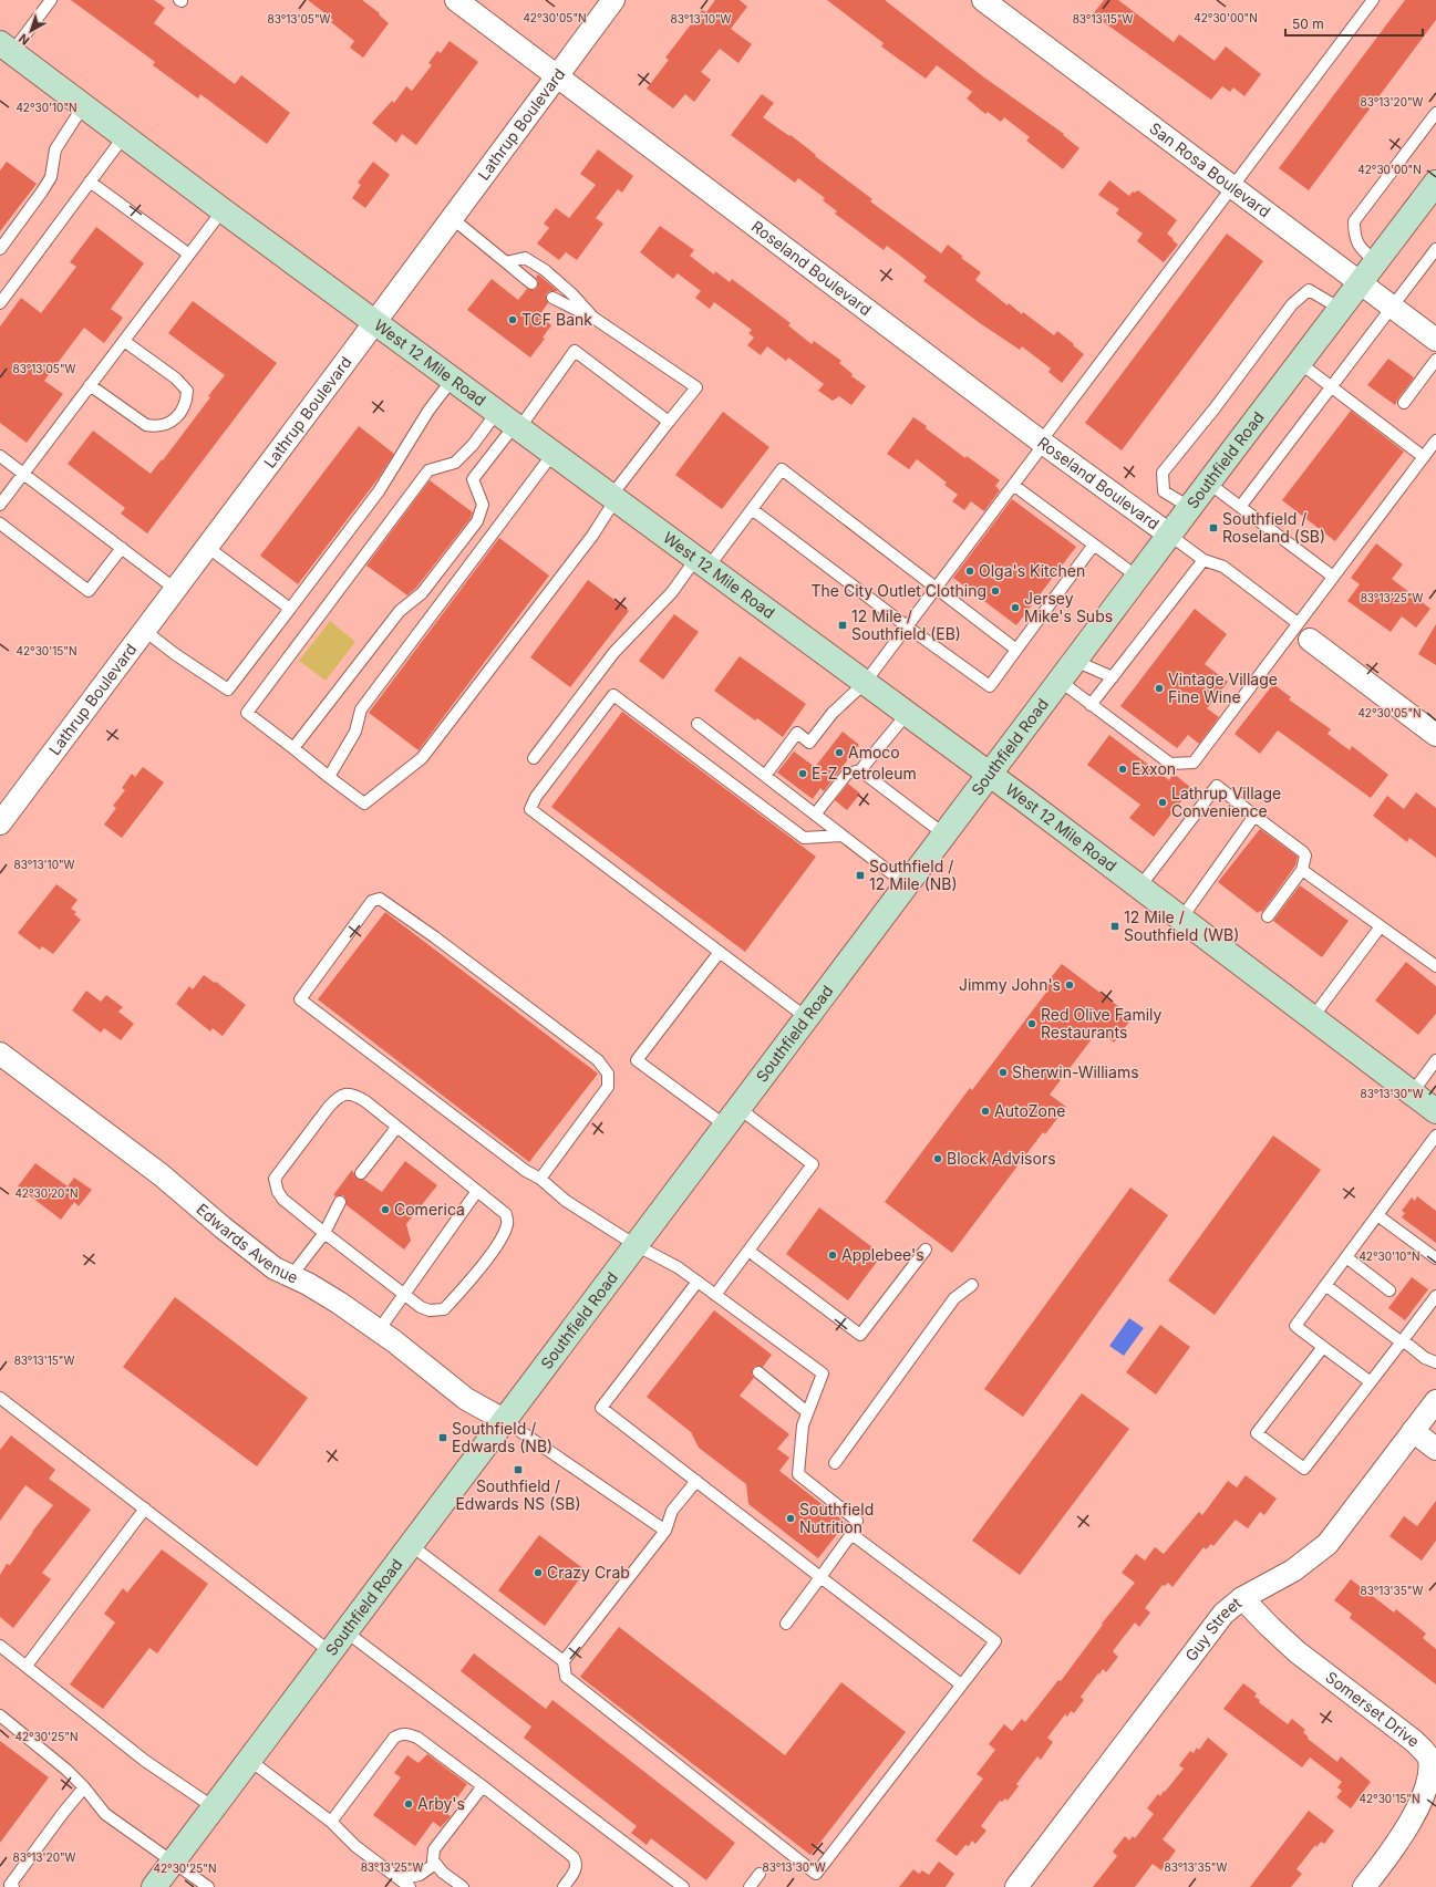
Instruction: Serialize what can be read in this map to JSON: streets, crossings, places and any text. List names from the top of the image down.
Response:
{
  "streets": {
    "main road": ["West 12 Mile Road", "Southfield Road"],
    "street": [
      "Lathrup Boulevard",
      "San Rosa Boulevard",
      "Roseland Boulevard",
      "Edwards Avenue",
      "Guy Street",
      "Somerset Drive"
    ]
  },
  "crossings": [
    ["Lathrup Boulevard", "Roseland Boulevard"],
    ["Lathrup Boulevard", "West 12 Mile Road"],
    ["San Rosa Boulevard", "Southfield Road"],
    ["Roseland Boulevard", "Southfield Road"],
    ["West 12 Mile Road", "Southfield Road"],
    ["Southfield Road", "Edwards Avenue"],
    ["Guy Street", "Somerset Drive"]
  ],
  "places": {
    "other": [
      "TCF Bank",
      "Olga's Kitchen",
      "The City Outlet Clothing",
      "Jersey Mike's Subs",
      "Vintage Village Fine Wine",
      "Amoco",
      "Exxon",
      "E-Z Petroleum",
      "Lathrup Village Convenience",
      "Jimmy John's",
      "Red Olive Family Restaurants",
      "Sherwin-Williams",
      "AutoZone",
      "Block Advisors",
      "Comerica",
      "Applebee's",
      "Southfield Nutrition",
      "Crazy Crab",
      "Arby's"
    ],
    "transit": [
      "Southfield / Roseland (SB)",
      "12 Mile / Southfield (EB)",
      "Southfield / 12 Mile (NB)",
      "12 Mile / Southfield (WB)",
      "Southfield / Edwards (NB)",
      "Southfield / Edwards NS (SB)"
    ]
  },
  "scale_bar": "50 m",
  "north": "bottom left",
  "coordinates": [
    "42°30'05\"N",
    "42°30'00\"N",
    "83°13'05\"W",
    "83°13'10\"W",
    "83°13'15\"W",
    "83°13'20\"W",
    "42°30'10\"N",
    "83°13'25\"W",
    "42°30'15\"N",
    "83°13'30\"W",
    "42°30'20\"N",
    "83°13'35\"W",
    "42°30'25\"N"
  ]
}
